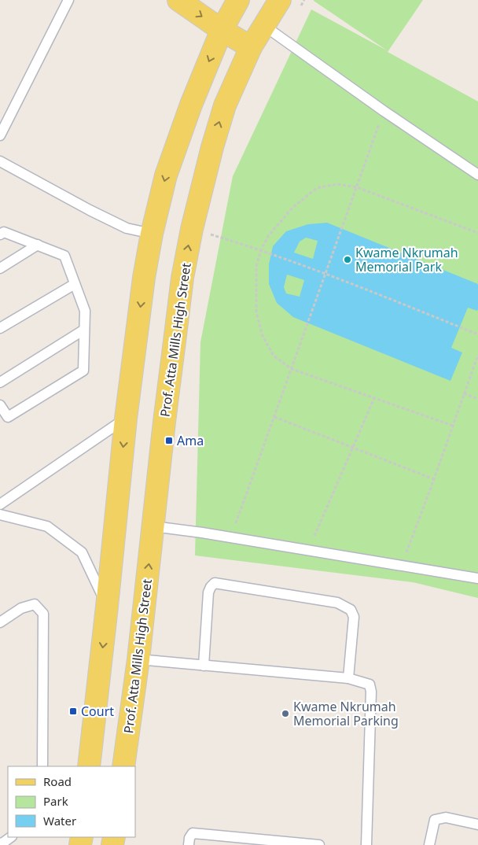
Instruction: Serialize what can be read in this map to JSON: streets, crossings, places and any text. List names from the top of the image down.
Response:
{
  "streets": {
    "main road": ["Prof. Atta Mills High Street"]
  },
  "places": {
    "other": ["Kwame Nkrumah Memorial Park", "Kwame Nkrumah Memorial Parking"],
    "transit": ["Ama", "Court"]
  },
  "legend": ["Road", "Park", "Water"]
}
